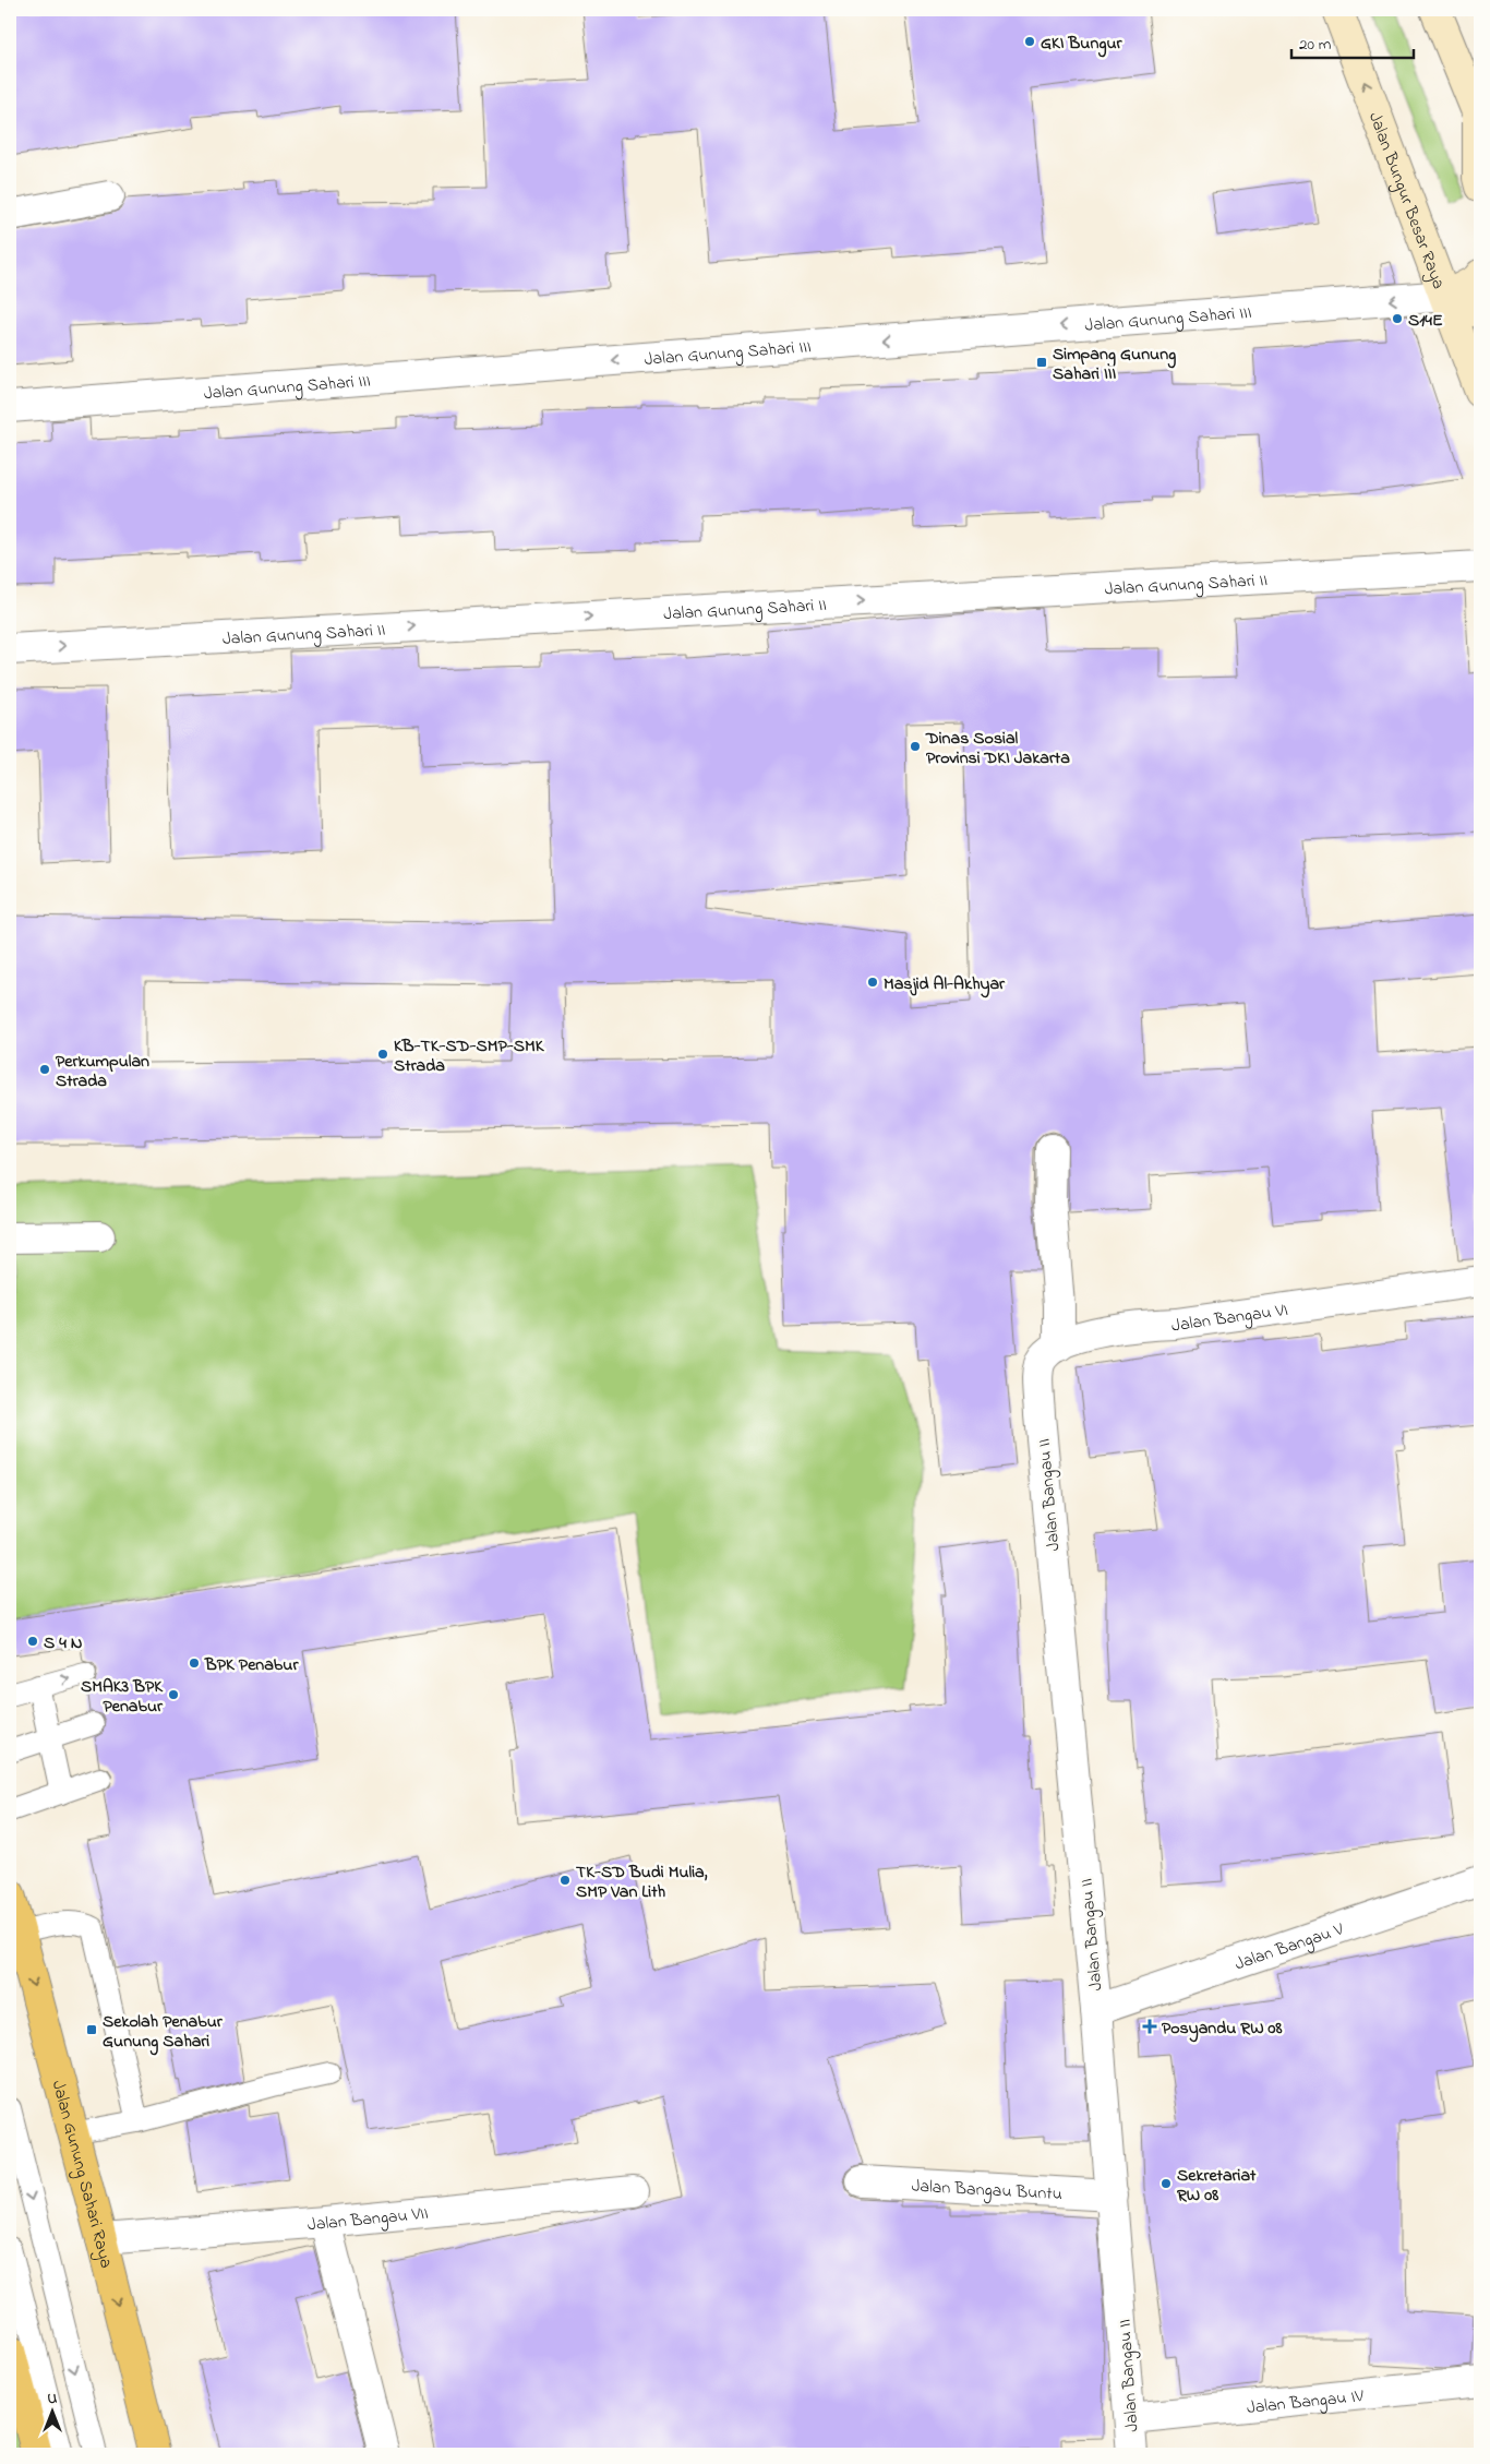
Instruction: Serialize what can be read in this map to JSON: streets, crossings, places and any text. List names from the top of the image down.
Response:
{
  "streets": {
    "main road": ["Jalan Bungur Besar Raya", "Jalan Gunung Sahari Raya"],
    "street": [
      "Jalan Gunung Sahari III",
      "Jalan Gunung Sahari II",
      "Jalan Bangau VI",
      "Jalan Bangau II",
      "Jalan Bangau V",
      "Jalan Bangau Buntu",
      "Jalan Bangau VII",
      "Jalan Bangau IV"
    ]
  },
  "crossings": [
    ["Jalan Bungur Besar Raya", "Jalan Gunung Sahari III"],
    ["Jalan Bangau VI", "Jalan Bangau II"],
    ["Jalan Bangau II", "Jalan Bangau V"],
    ["Jalan Bangau II", "Jalan Bangau Buntu"],
    ["Jalan Bangau II", "Jalan Bangau IV"],
    ["Jalan Gunung Sahari Raya", "Jalan Bangau VII"]
  ],
  "one_way": ["Jalan Gunung Sahari III", "Jalan Gunung Sahari II", "Jalan Gunung Sahari Raya"],
  "places": {
    "other": [
      "GKI Bungur",
      "S14E",
      "Dinas Sosial Provinsi DKI Jakarta",
      "Masjid Al-Akhyar",
      "KB-TK-SD-SMP-SMK Strada",
      "Perkumpulan Strada",
      "S 4 N",
      "BPK Penabur",
      "SMAK3 BPK Penabur",
      "TK-SD Budi Mulia, SMP Van Lith",
      "Sekretariat RW 08"
    ],
    "transit": ["Simpang Gunung Sahari III", "Sekolah Penabur Gunung Sahari"],
    "health": ["Posyandu RW 08"]
  },
  "scale_bar": "20 m",
  "north": "top"
}
